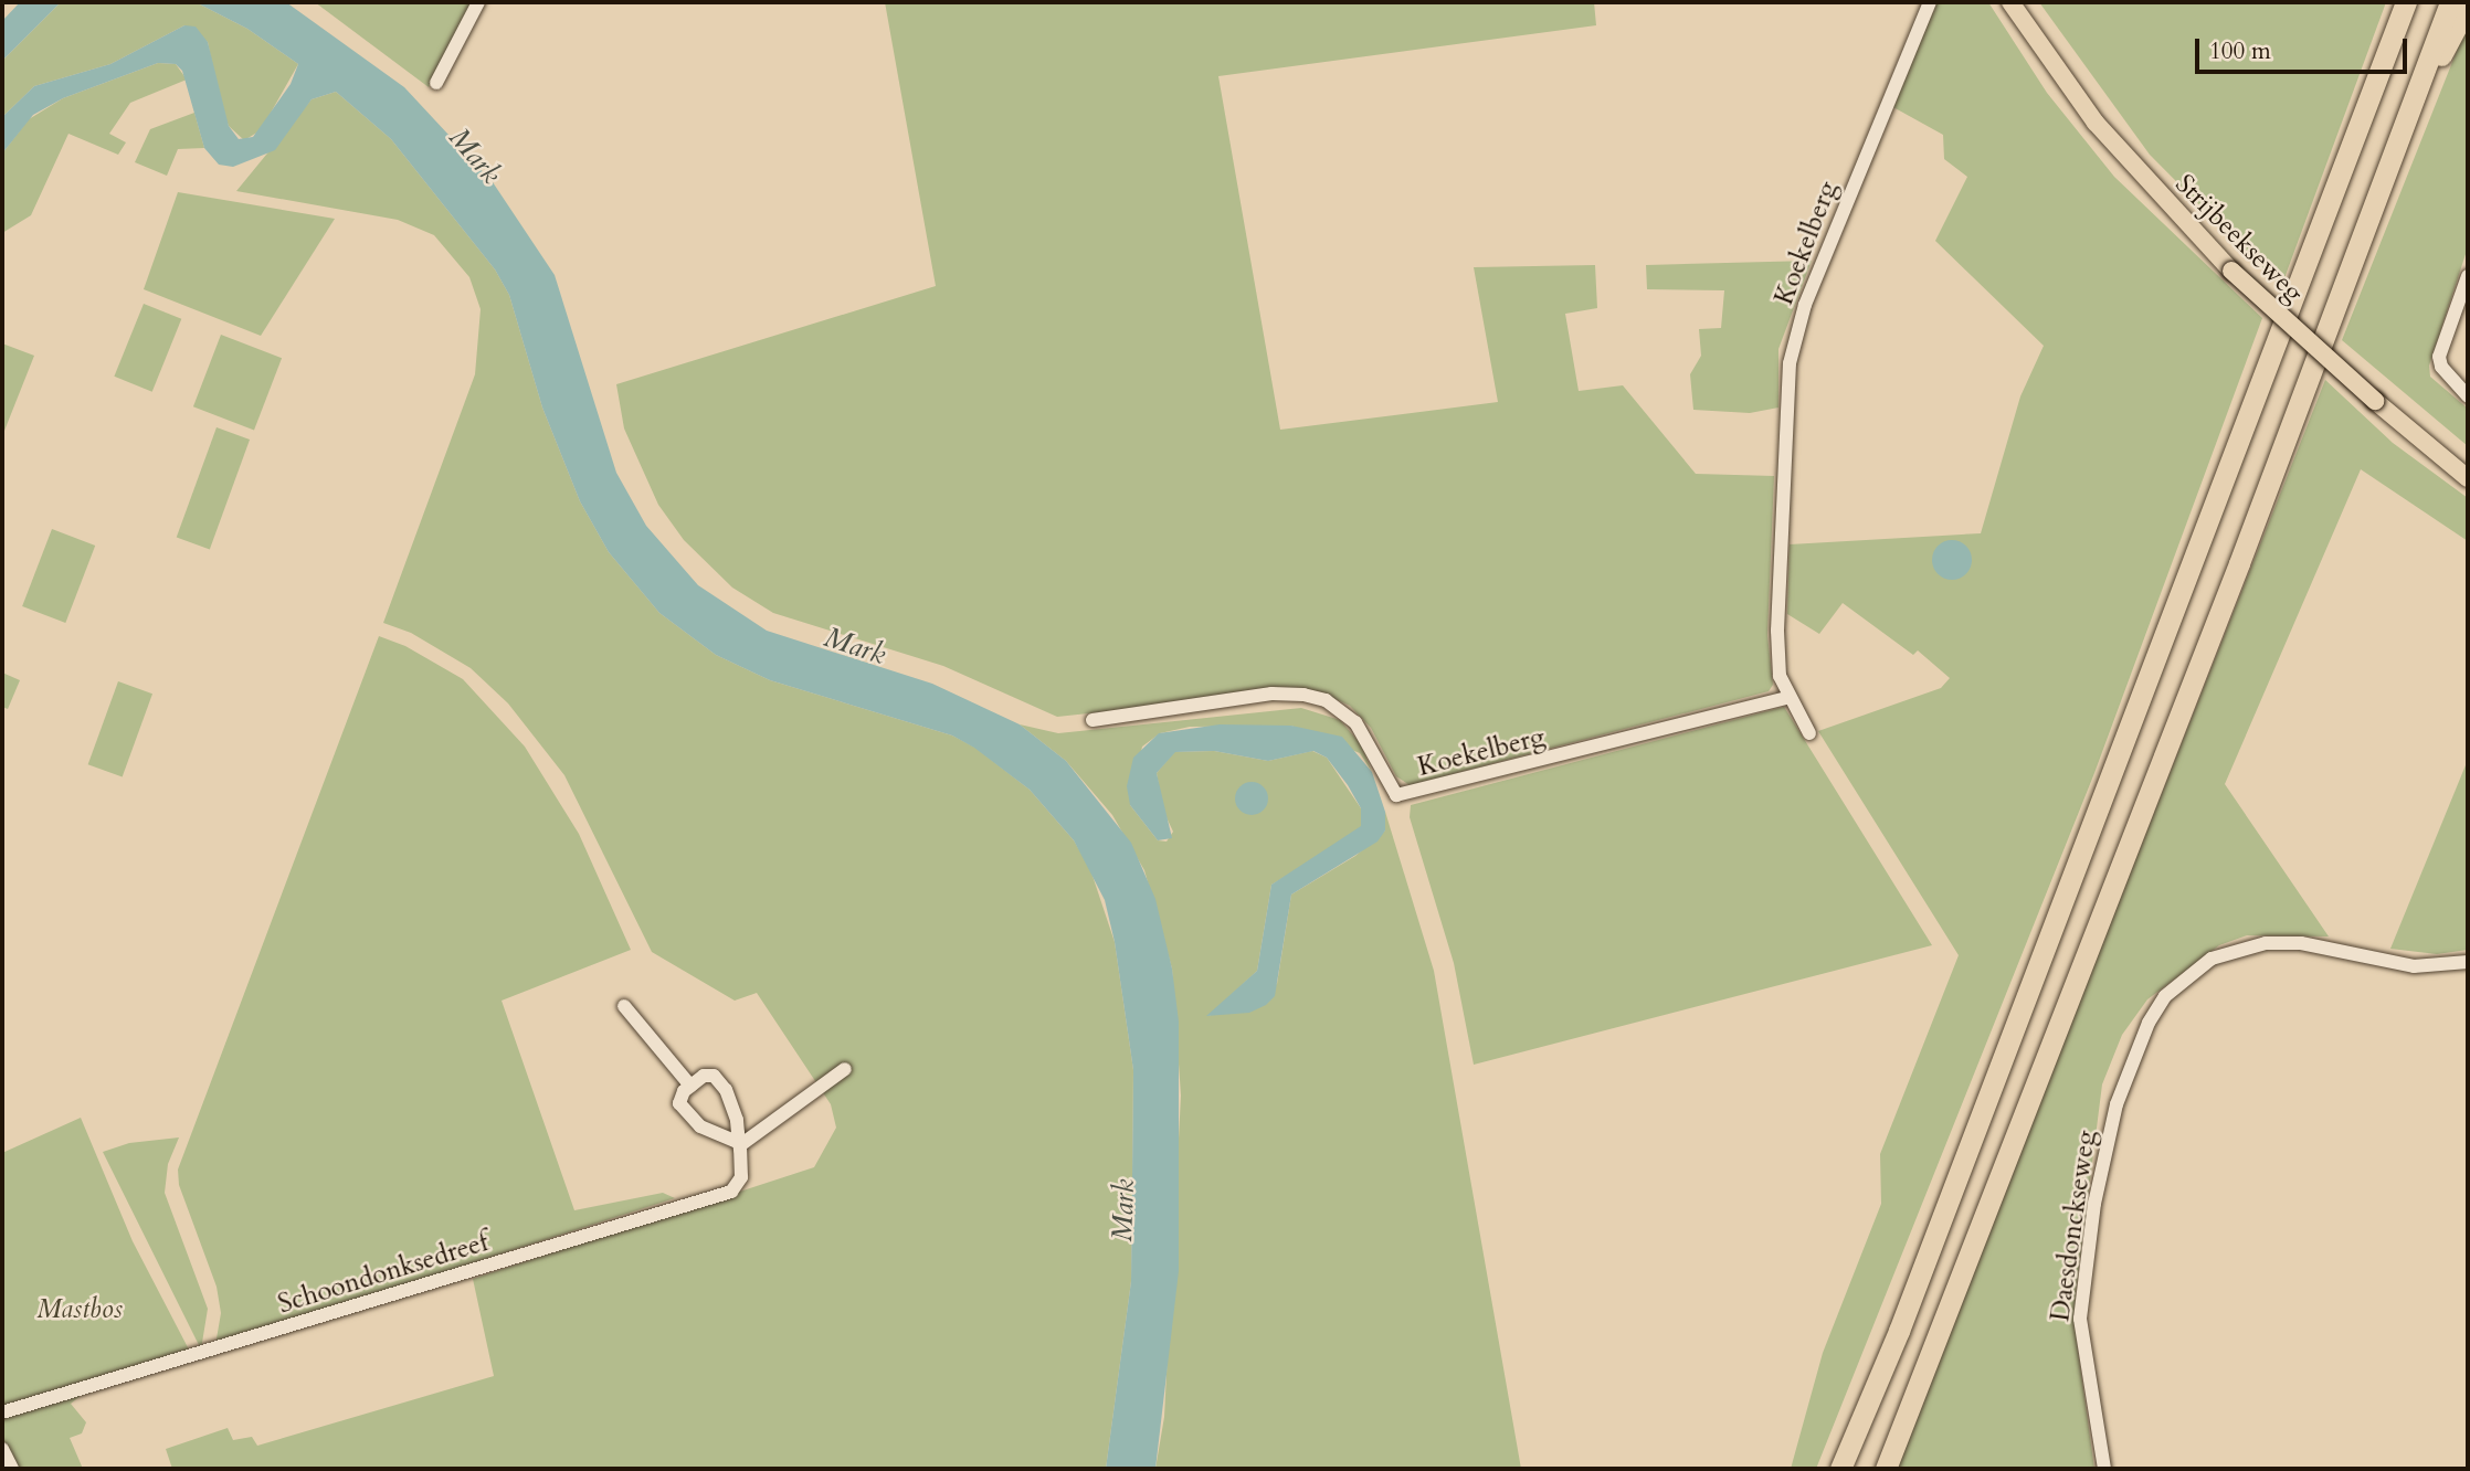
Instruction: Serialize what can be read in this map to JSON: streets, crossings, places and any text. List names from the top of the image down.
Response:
{
  "streets": {
    "main road": ["Strijbeekseweg"],
    "street": ["Koekelberg", "Daesdonckseweg", "Schoondonksedreef"]
  },
  "water": ["Mark"],
  "parks": ["Mastbos"],
  "scale_bar": "100 m"
}
